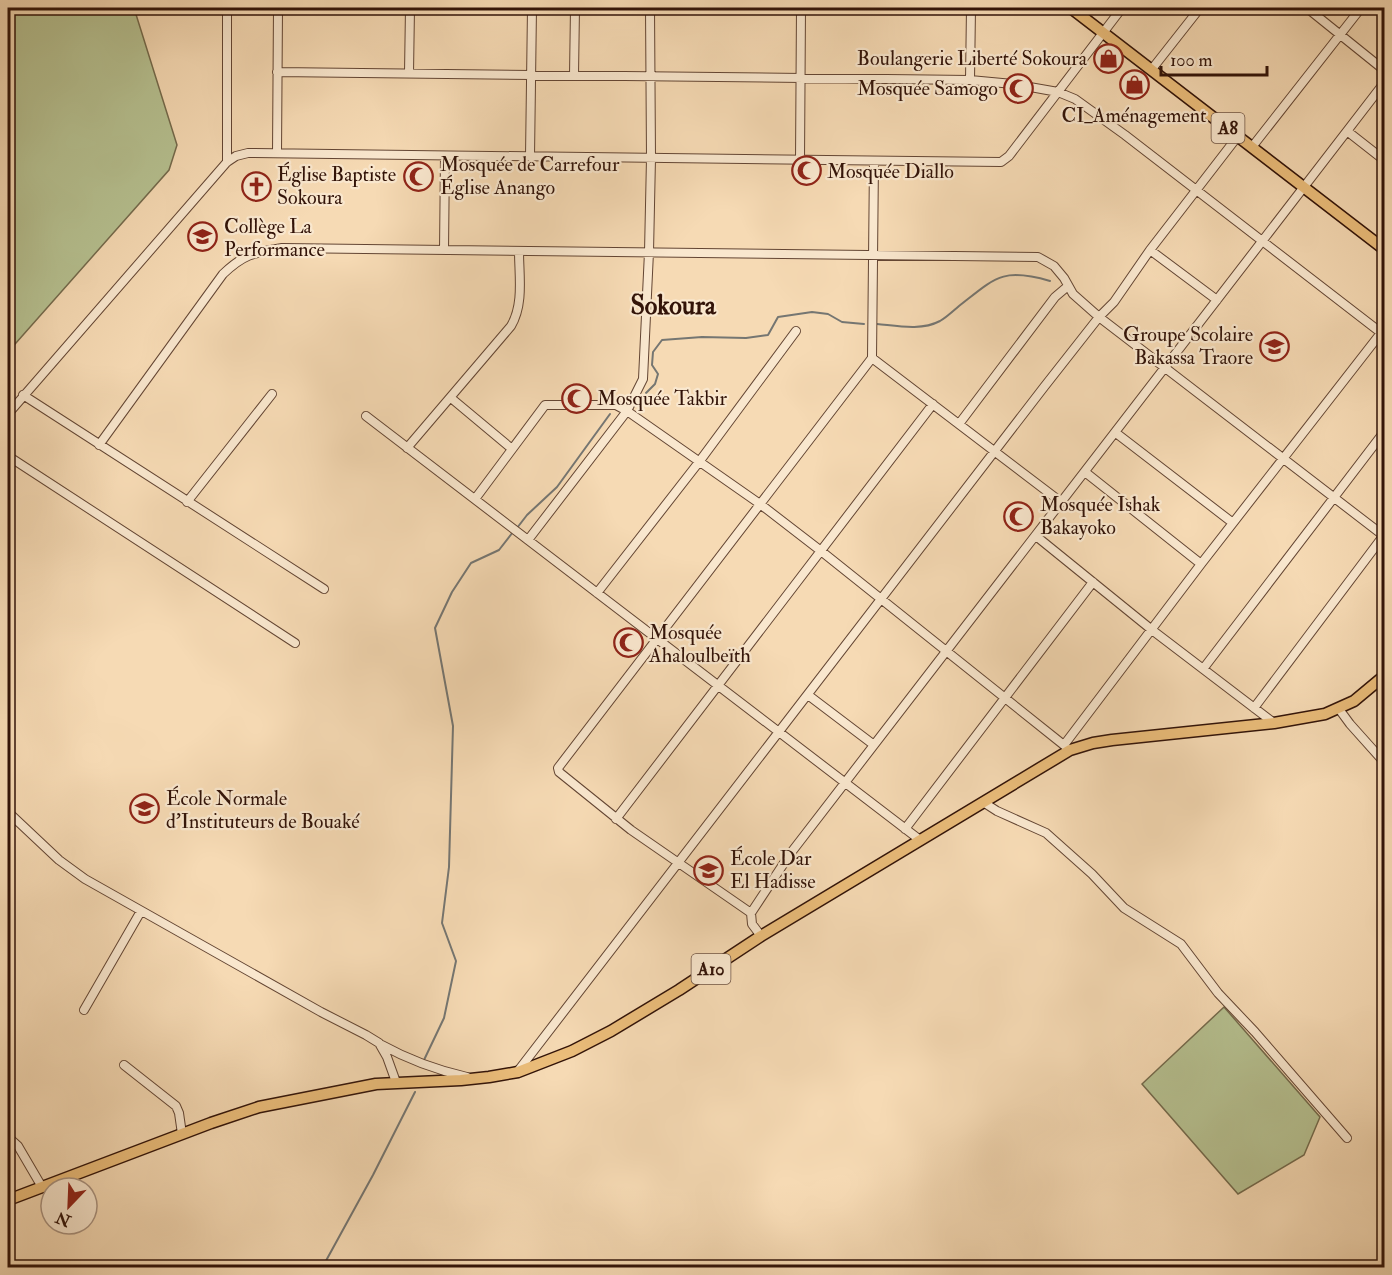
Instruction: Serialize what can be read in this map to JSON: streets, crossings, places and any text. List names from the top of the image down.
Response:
{
  "streets": {
    "main road": ["A8", "A10"]
  },
  "districts": ["Sokoura"],
  "places": {
    "shop": ["Boulangerie Liberté Sokoura", "CI_Aménagement"],
    "mosque": [
      "Mosquée Samogo",
      "Mosquée Diallo",
      "Mosquée de Carrefour Église Anango",
      "Mosquée Takbir",
      "Mosquée Ishak Bakayoko",
      "Mosquée Ahaloulbeïth"
    ],
    "church": ["Église Baptiste Sokoura"],
    "school or university": [
      "Collège La Performance",
      "Groupe Scolaire Bakassa Traore",
      "École Normale d'Instituteurs de Bouaké",
      "École Dar El Hadisse"
    ]
  },
  "scale_bar": "100 m",
  "north": "bottom left"
}
